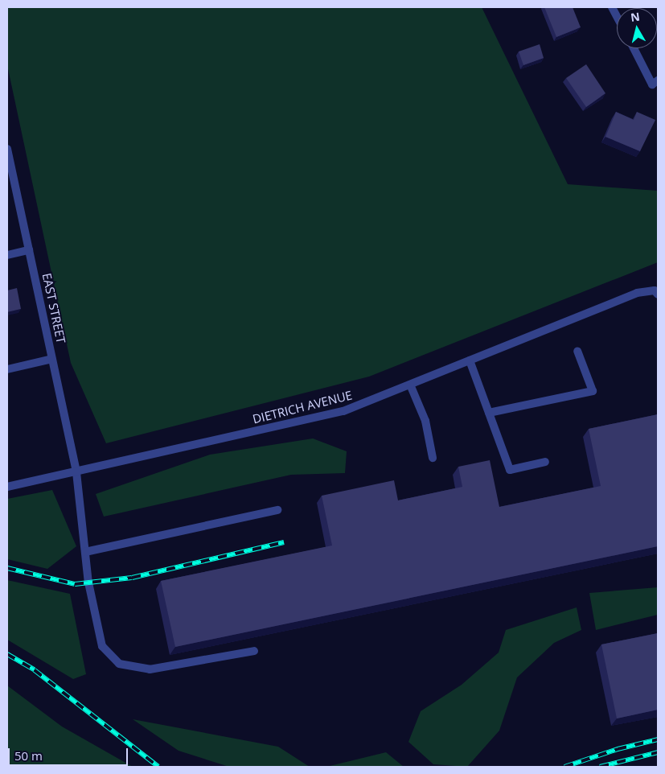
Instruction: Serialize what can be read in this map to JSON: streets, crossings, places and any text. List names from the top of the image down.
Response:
{
  "streets": {
    "street": ["EAST STREET", "DIETRICH AVENUE"]
  },
  "crossings": [
    ["EAST STREET", "DIETRICH AVENUE"]
  ],
  "scale_bar": "50 m",
  "north": "top"
}
